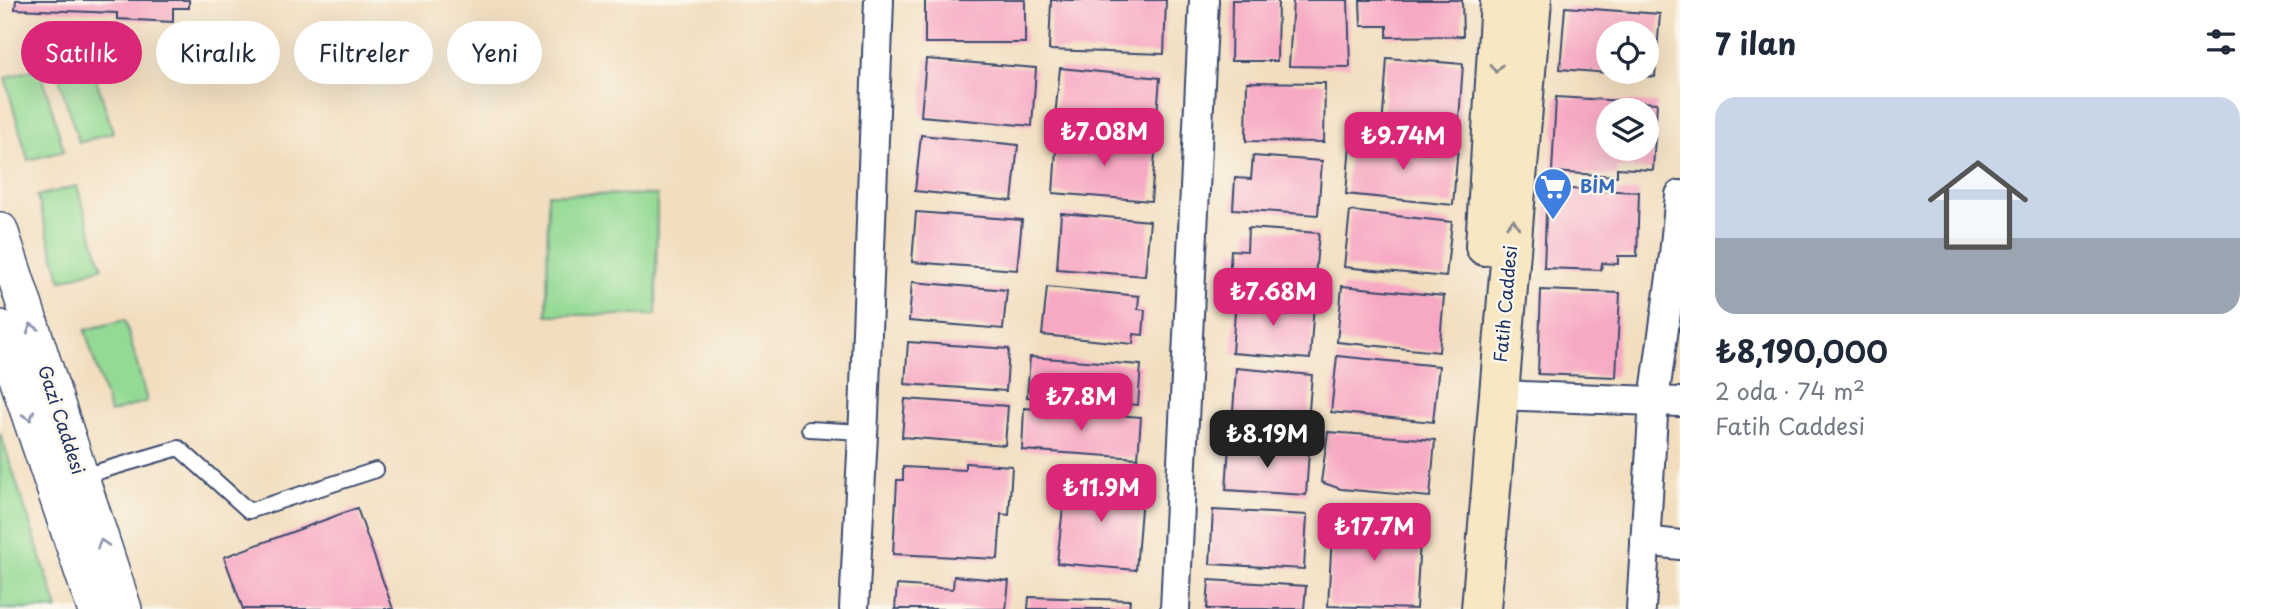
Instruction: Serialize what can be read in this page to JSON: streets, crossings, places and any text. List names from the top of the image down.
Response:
{
  "streets": {
    "main road": ["Fatih Caddesi"],
    "street": ["Gazi Caddesi"]
  },
  "places": {
    "supermarket": ["BİM"]
  },
  "page": {
    "heading": "7 ilan",
    "chip": [
      "Satılık",
      "Kiralık",
      "Filtreler",
      "Yeni"
    ],
    "list": [
      {
        "name": "₺8,190,000",
        "note": "2 oda · 74 m² · Fatih Caddesi"
      }
    ],
    "price": [
      "₺7.08M",
      "₺9.74M",
      "₺7.68M",
      "₺7.8M",
      "₺8.19M",
      "₺11.9M",
      "₺17.7M"
    ]
  }
}
